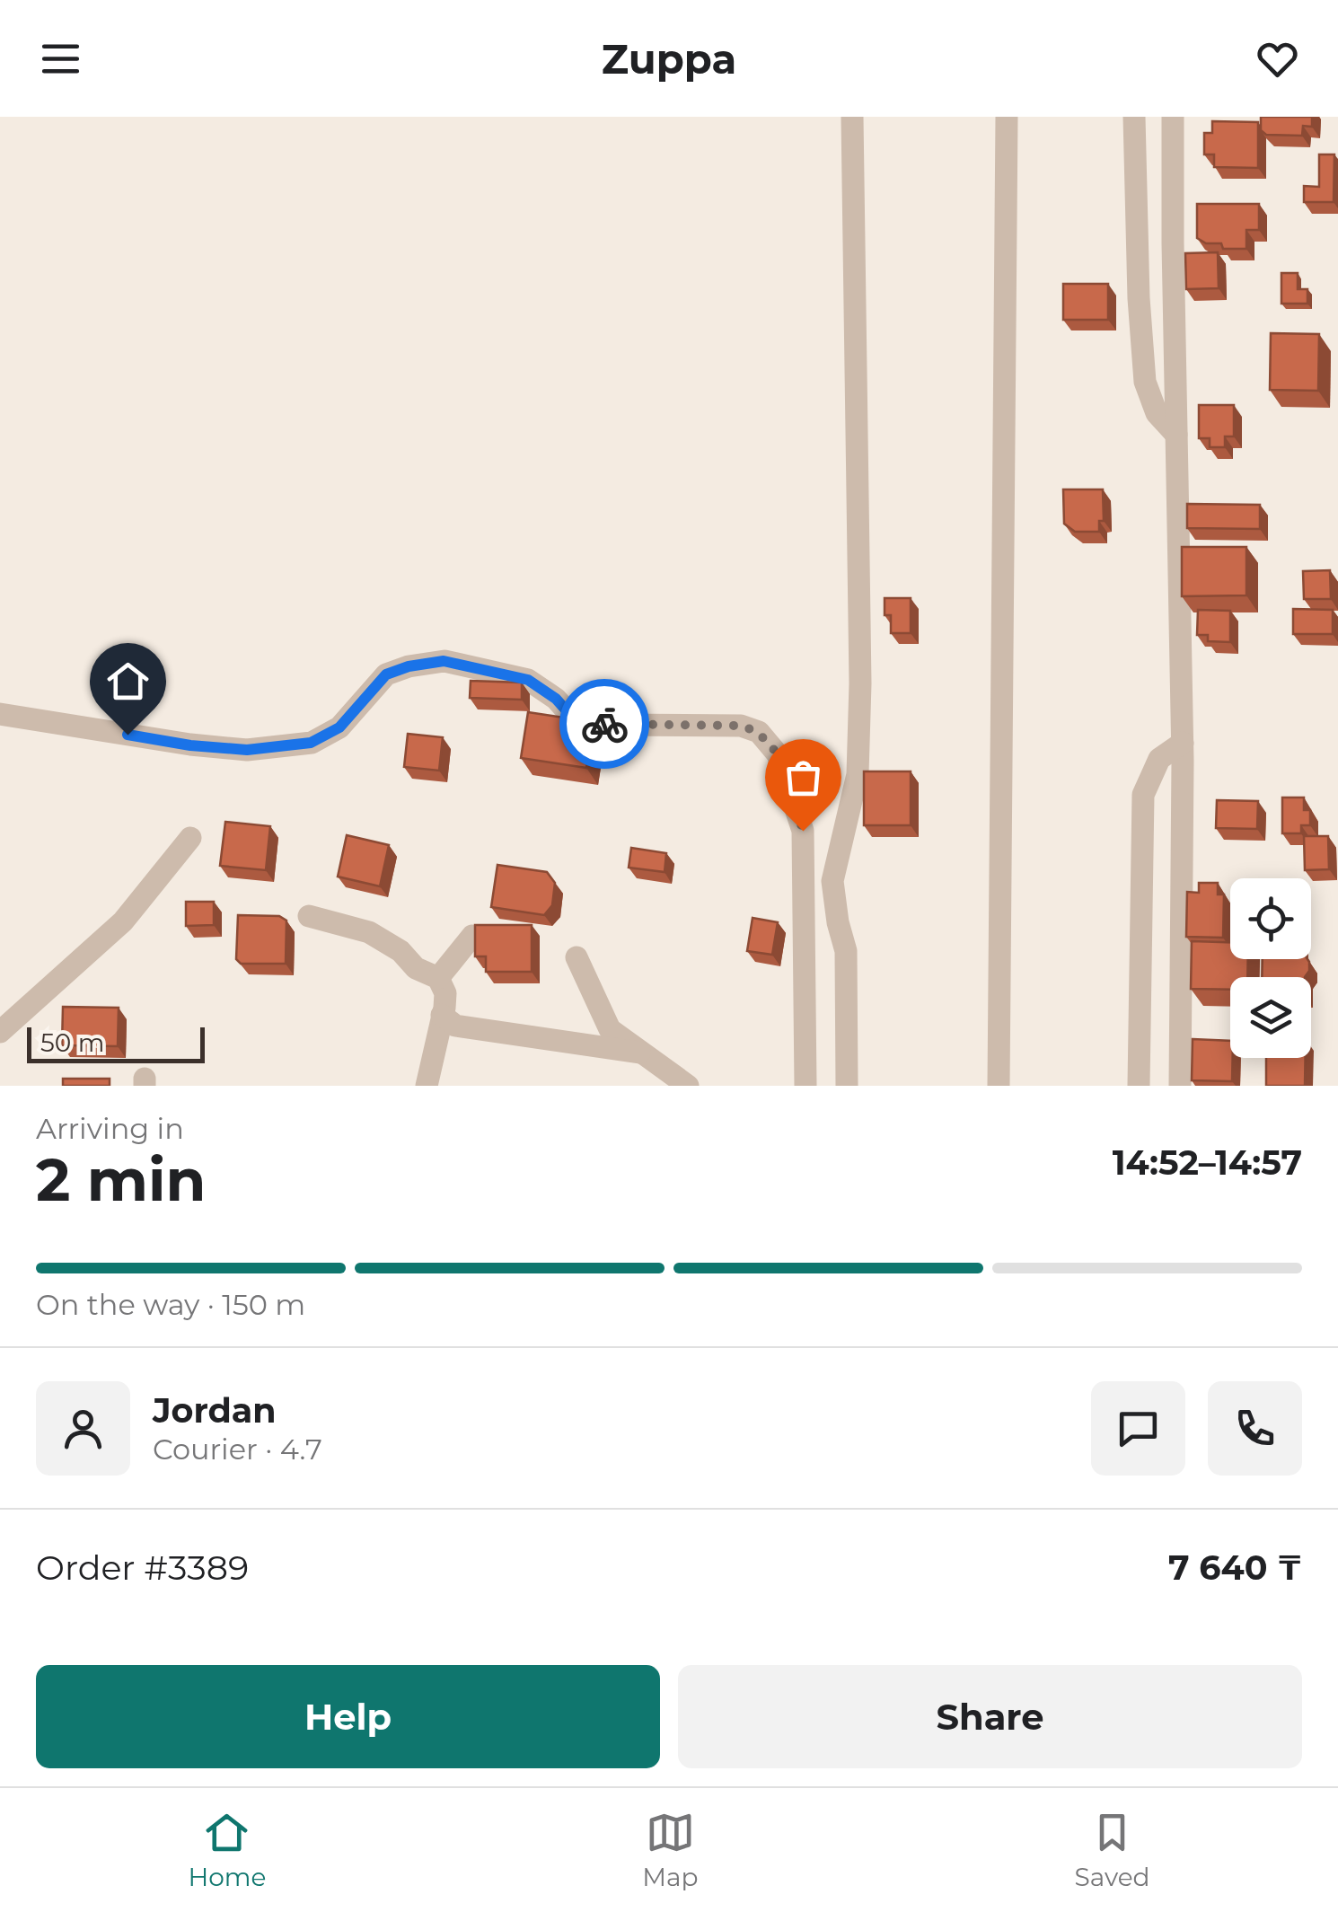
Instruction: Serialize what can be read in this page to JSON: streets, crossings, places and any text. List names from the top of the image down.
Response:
{
  "scale_bar": "50 m",
  "page": {
    "header": "Zuppa",
    "scale": "50 m",
    "heading": ["2 min", "Arriving in", "14:52–14:57"],
    "panel": [
      "Jordan",
      "Courier · 4.7",
      "Order #3389",
      "7 640 ₸"
    ],
    "bar": "On the way · 150 m",
    "buttons": ["Help", "Share"],
    "tabs": ["Home", "Map", "Saved"]
  }
}
